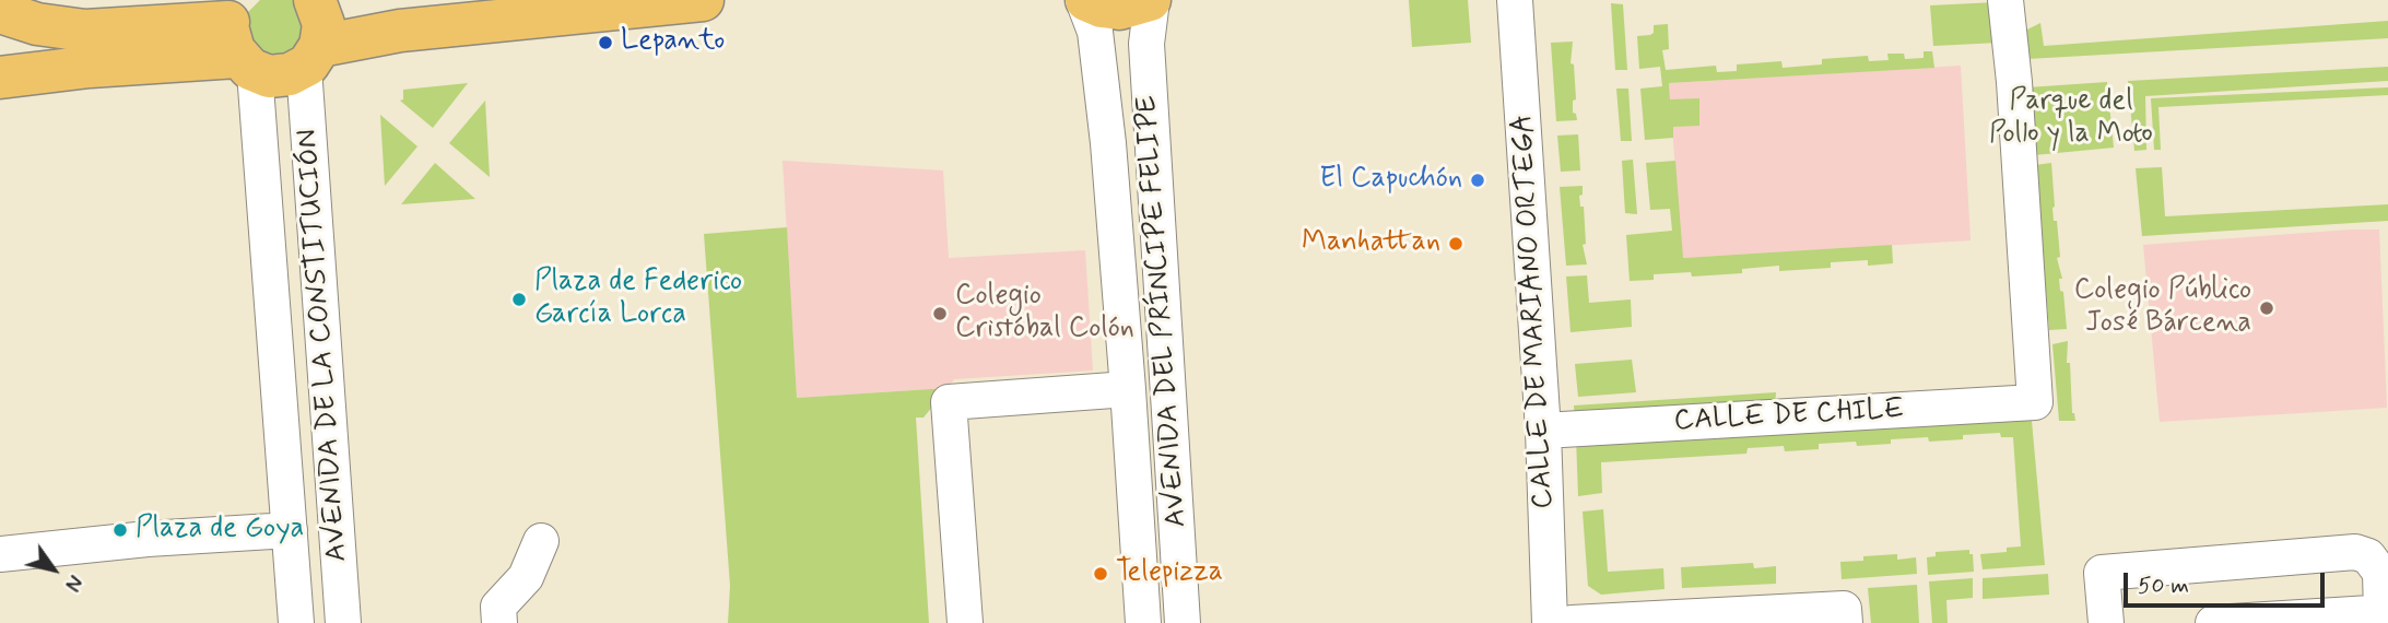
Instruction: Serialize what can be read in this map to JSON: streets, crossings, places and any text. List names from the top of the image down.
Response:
{
  "streets": {
    "street": [
      "AVENIDA DEL PRÍNCIPE FELIPE",
      "CALLE DE MARIANO ORTEGA",
      "AVENIDA DE LA CONSTITUCIÓN",
      "CALLE DE CHILE"
    ]
  },
  "crossings": [
    ["CALLE DE MARIANO ORTEGA", "CALLE DE CHILE"]
  ],
  "parks": ["Parque del Pollo y la Moto"],
  "places": [
    "Lepanto",
    "El Capuchón",
    "Manhattan",
    "Plaza de Federico García Lorca",
    "Colegio Público José Bárcena",
    "Colegio Cristóbal Colón",
    "Plaza de Goya",
    "Telepizza"
  ],
  "scale_bar": "50 m",
  "north": "bottom right"
}
